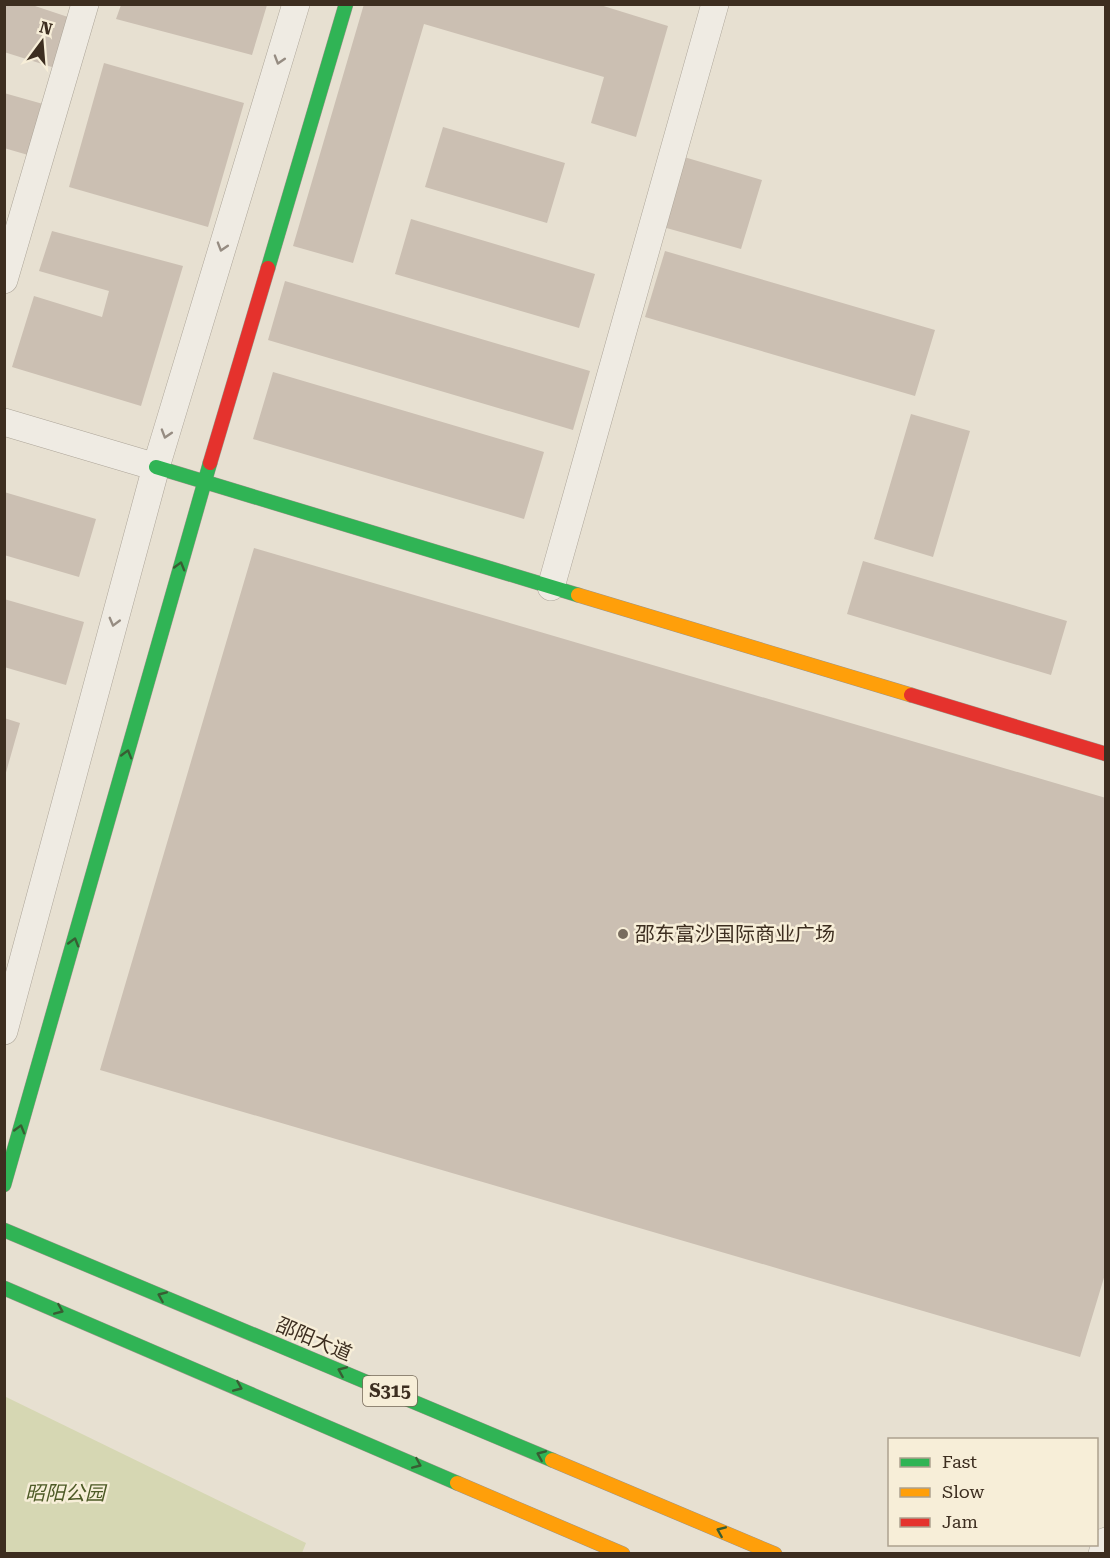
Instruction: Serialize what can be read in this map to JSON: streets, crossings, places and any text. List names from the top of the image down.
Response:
{
  "streets": {
    "street": ["邵阳大道", "S315"]
  },
  "parks": ["昭阳公园"],
  "places": ["邵东富沙国际商业广场"],
  "legend": ["Fast", "Slow", "Jam"],
  "north": "top"
}
